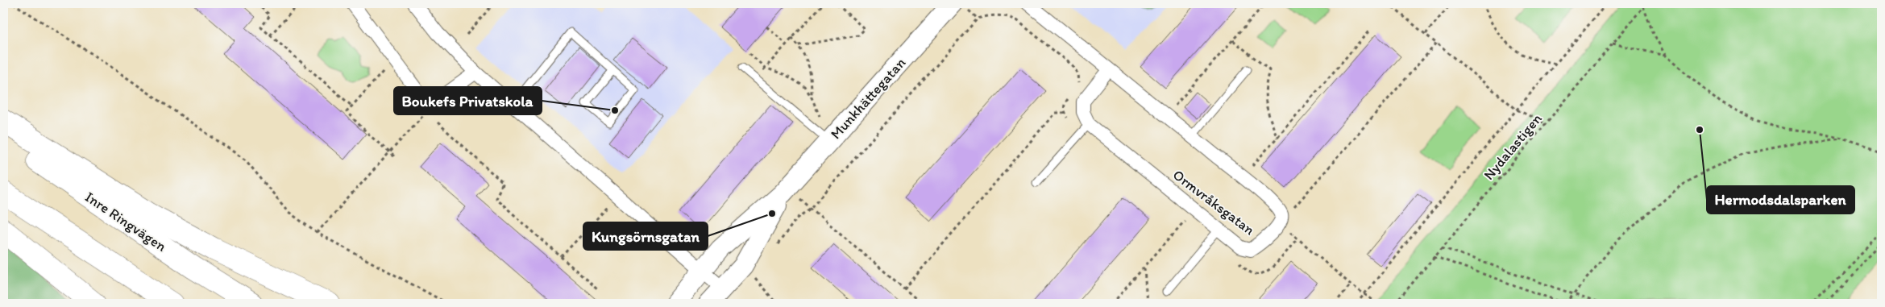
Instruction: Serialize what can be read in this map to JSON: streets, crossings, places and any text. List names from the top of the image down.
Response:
{
  "streets": {
    "highway": ["Inre Ringvägen"],
    "main road": ["Munkhättegatan"],
    "street": ["Ormvråksgatan"],
    "path": ["Nydalastigen"]
  },
  "places": ["Boukefs Privatskola", "Hermodsdalsparken", "Kungsörnsgatan"]
}
